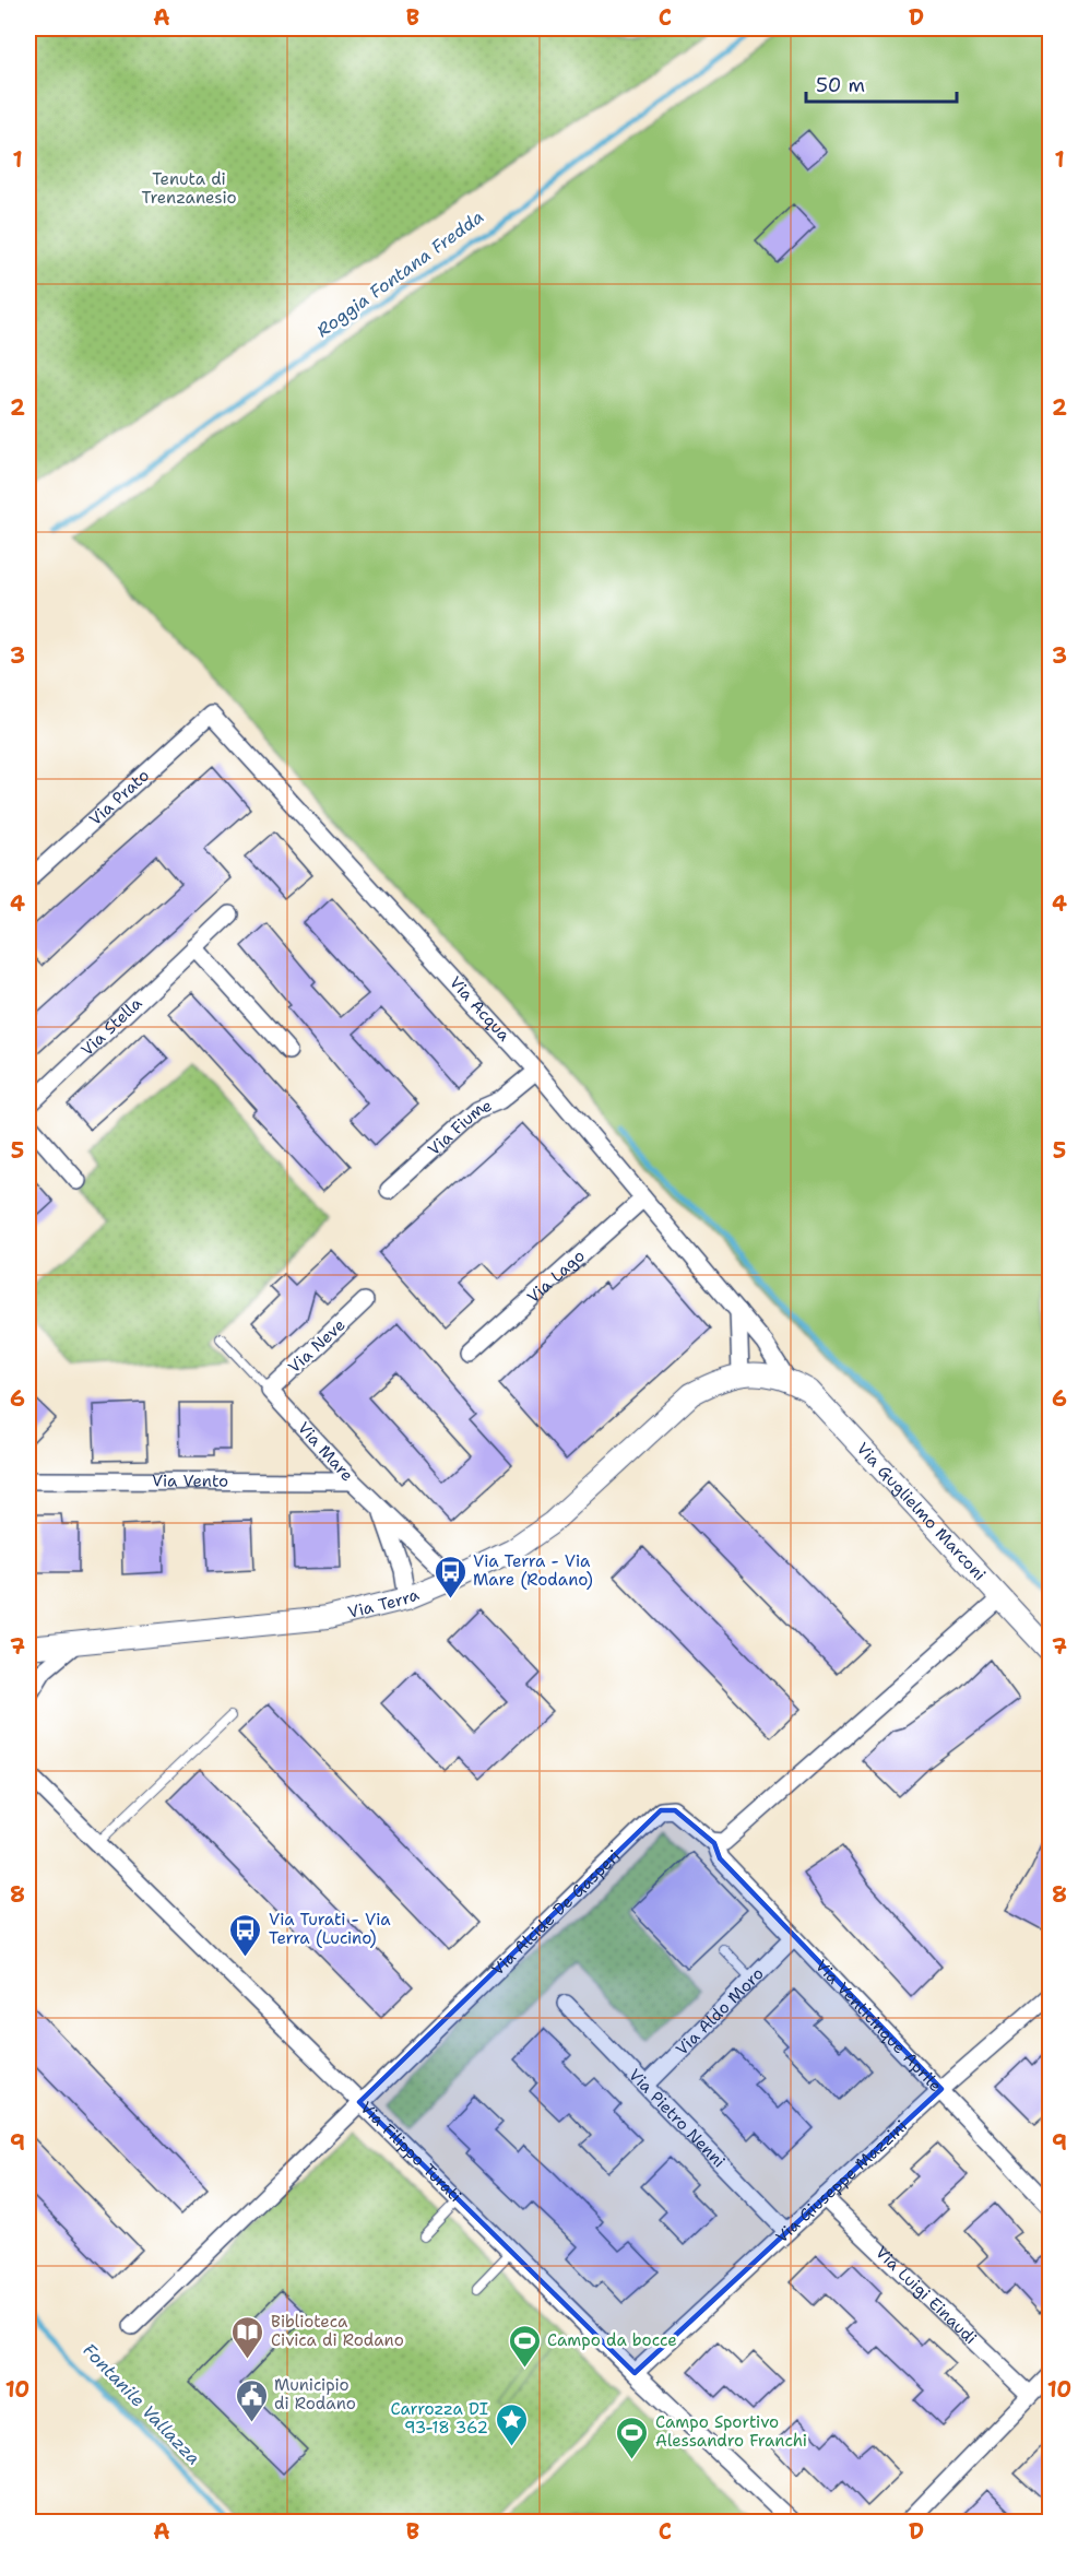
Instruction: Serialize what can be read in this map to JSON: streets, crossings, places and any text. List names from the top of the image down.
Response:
{
  "streets": {
    "street": [
      "Via Prato",
      "Via Acqua",
      "Via Stella",
      "Via Fiume",
      "Via Lago",
      "Via Neve",
      "Via Mare",
      "Via Vento",
      "Via Guglielmo Marconi",
      "Via Terra",
      "Via Alcide De Gasperi",
      "Via Aldo Moro",
      "Via Venticinque Aprile",
      "Via Pietro Nenni",
      "Via Filippo Turati",
      "Via Giuseppe Mazzini",
      "Via Luigi Einaudi"
    ]
  },
  "crossings": [
    ["Via Prato", "Via Acqua"],
    ["Via Acqua", "Via Fiume"],
    ["Via Acqua", "Via Lago"],
    ["Via Acqua", "Via Guglielmo Marconi"],
    ["Via Acqua", "Via Terra"],
    ["Via Neve", "Via Mare"],
    ["Via Mare", "Via Vento"],
    ["Via Mare", "Via Terra"],
    ["Via Guglielmo Marconi", "Via Terra"],
    ["Via Alcide De Gasperi", "Via Venticinque Aprile"],
    ["Via Alcide De Gasperi", "Via Filippo Turati"],
    ["Via Aldo Moro", "Via Venticinque Aprile"],
    ["Via Aldo Moro", "Via Pietro Nenni"],
    ["Via Venticinque Aprile", "Via Giuseppe Mazzini"],
    ["Via Pietro Nenni", "Via Giuseppe Mazzini"],
    ["Via Filippo Turati", "Via Giuseppe Mazzini"],
    ["Via Giuseppe Mazzini", "Via Luigi Einaudi"]
  ],
  "water": ["Roggia Fontana Fredda", "Fontanile Vallazza"],
  "parks": ["Tenuta di Trenzanesio"],
  "places": {
    "bus stop": ["Via Terra - Via Mare (Rodano)", "Via Turati - Via Terra (Lucino)"],
    "library": ["Biblioteca Civica di Rodano"],
    "sports": ["Campo da bocce", "Campo Sportivo Alessandro Franchi"],
    "public building": ["Municipio di Rodano"],
    "place": ["Carrozza DI 93-18 362"]
  },
  "scale_bar": "50 m",
  "grid": {
    "columns": [
      "A",
      "B",
      "C",
      "D"
    ],
    "rows": [
      "1",
      "2",
      "3",
      "4",
      "5",
      "6",
      "7",
      "8",
      "9",
      "10"
    ]
  }
}
